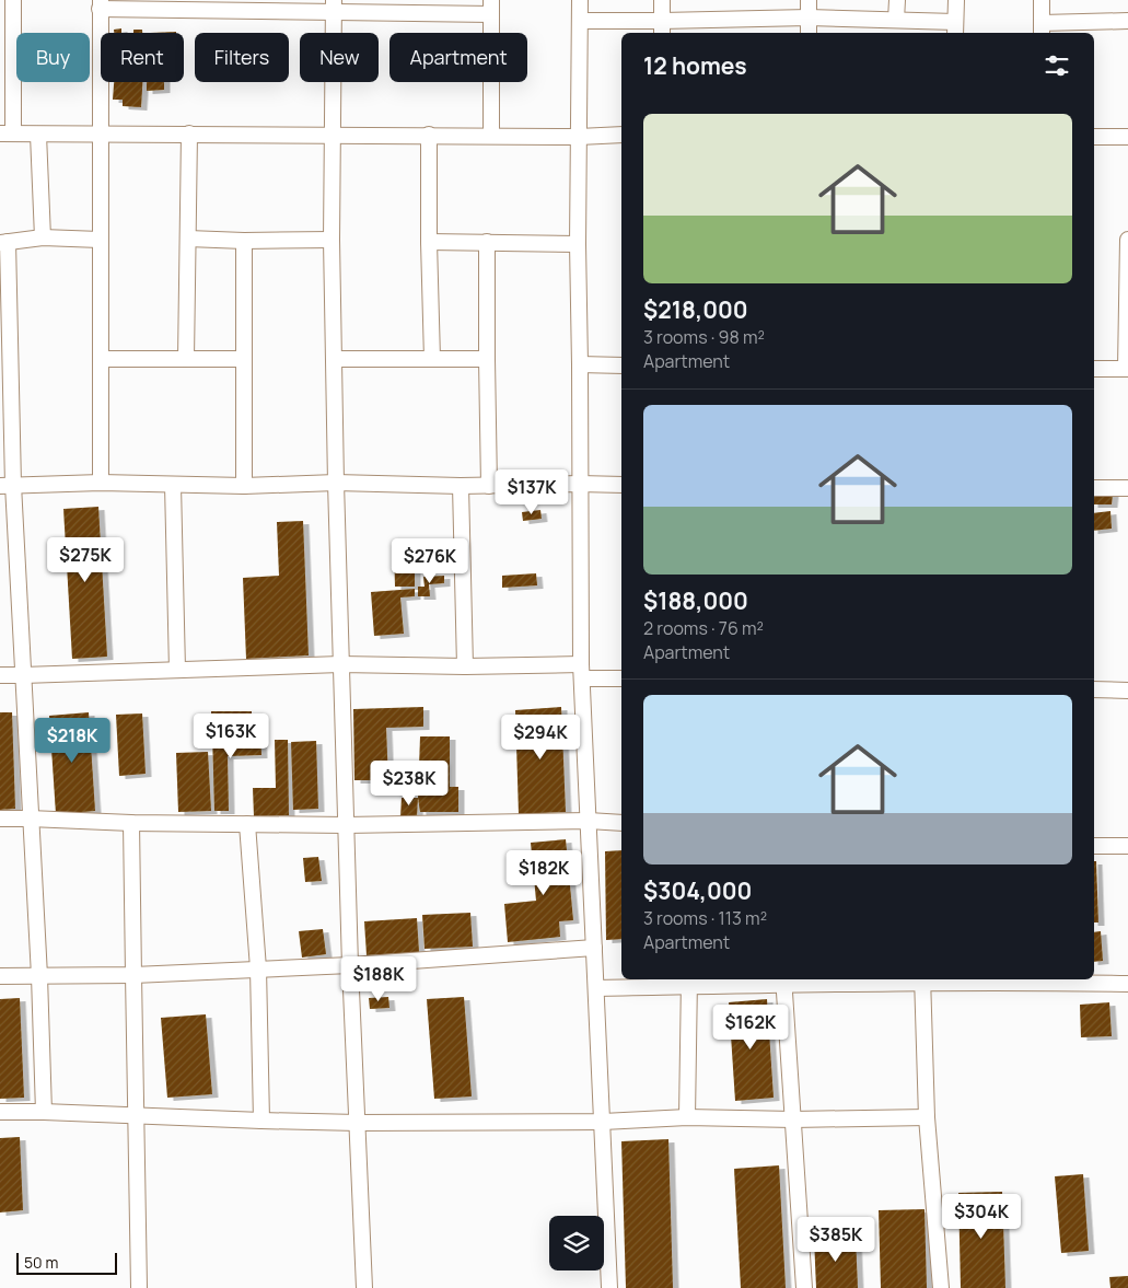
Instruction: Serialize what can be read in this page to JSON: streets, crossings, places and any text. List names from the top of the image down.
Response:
{
  "scale_bar": "50 m",
  "page": {
    "chip": [
      "Buy",
      "Rent",
      "Filters",
      "New",
      "Apartment"
    ],
    "heading": "12 homes",
    "list": [
      {
        "name": "$218,000",
        "note": "3 rooms · 98 m² · Apartment"
      },
      {
        "name": "$188,000",
        "note": "2 rooms · 76 m² · Apartment"
      },
      {
        "name": "$304,000",
        "note": "3 rooms · 113 m² · Apartment"
      }
    ],
    "price": [
      "$137K",
      "$275K",
      "$276K",
      "$163K",
      "$294K",
      "$218K",
      "$238K",
      "$182K",
      "$188K",
      "$162K",
      "$304K",
      "$385K"
    ],
    "scale": "50 m"
  }
}
